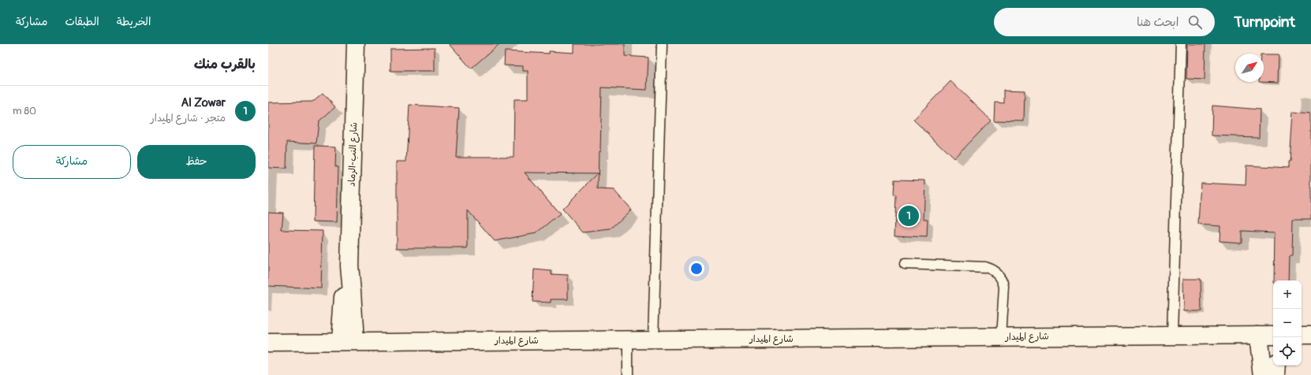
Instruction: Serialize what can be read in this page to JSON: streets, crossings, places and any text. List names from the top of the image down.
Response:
{
  "streets": {
    "street": ["شارع النب-الرماد", "شارع الميدار"]
  },
  "crossings": [
    ["شارع النب-الرماد", "شارع الميدار"]
  ],
  "north": "top right",
  "page": {
    "header": "Turnpoint",
    "search": "ابحث هنا",
    "nav": ["الخريطة", "الطبقات", "مشاركة"],
    "heading": "بالقرب منك",
    "list": [
      {
        "mark": "1",
        "name": "Al Zowar",
        "note": "متجر · شارع الميدار",
        "value": "80 m"
      }
    ],
    "buttons": ["حفظ", "مشاركة"],
    "pins": "1",
    "map_buttons": ["+", "−"]
  }
}
